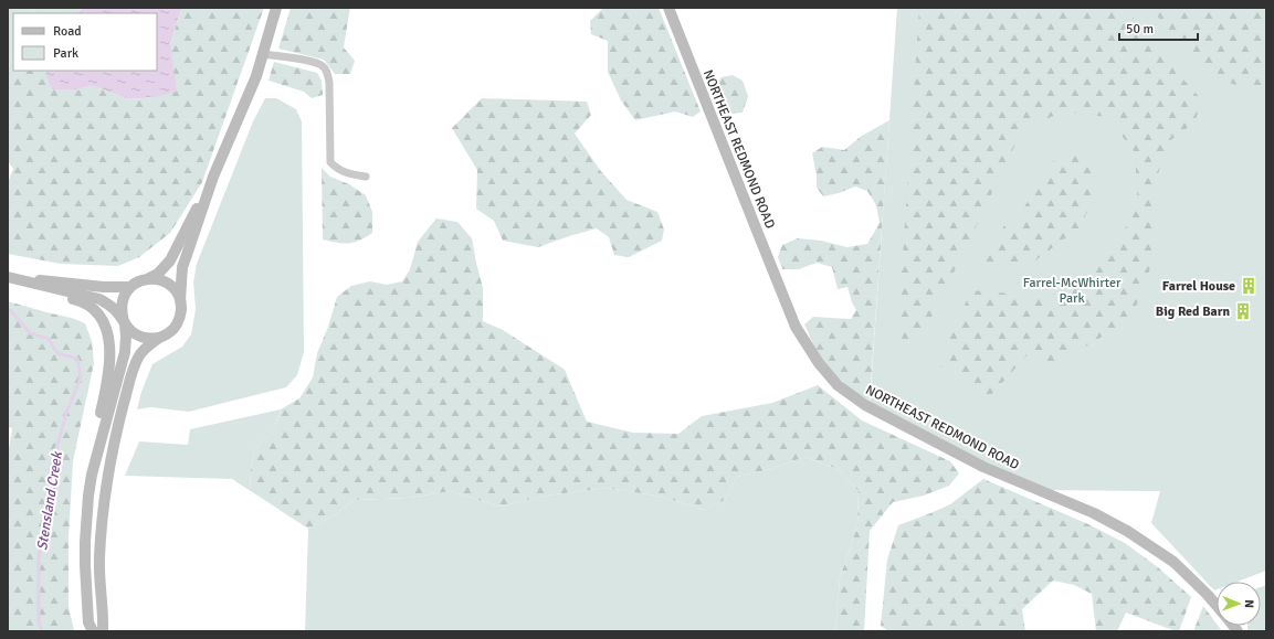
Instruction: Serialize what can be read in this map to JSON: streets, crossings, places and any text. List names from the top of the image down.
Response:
{
  "streets": {
    "street": ["NORTHEAST REDMOND ROAD"]
  },
  "water": ["Stensland Creek"],
  "parks": ["Farrel-McWhirter Park"],
  "places": {
    "building": ["Farrel House", "Big Red Barn"]
  },
  "legend": ["Road", "Park"],
  "scale_bar": "50 m",
  "north": "right"
}
